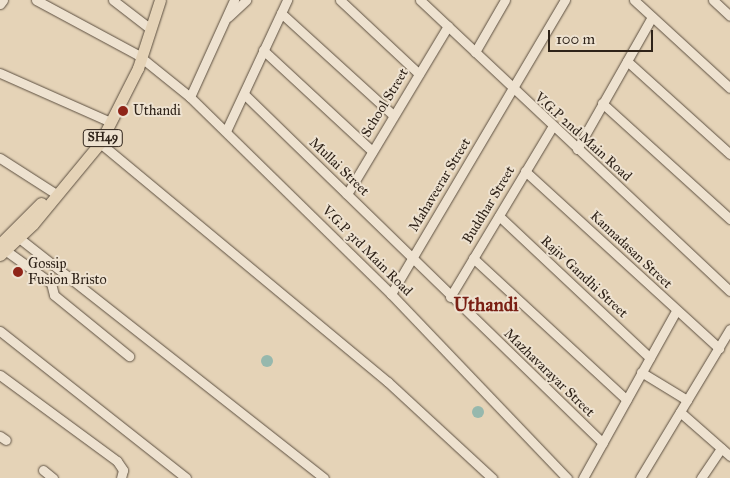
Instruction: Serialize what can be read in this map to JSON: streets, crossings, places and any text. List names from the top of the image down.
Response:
{
  "streets": {
    "main road": ["SH49"],
    "street": [
      "School Street",
      "V.G.P 2nd Main Road",
      "Mullai Street",
      "Mahaveerar Street",
      "Buddhar Street",
      "Kannadasan Street",
      "V.G.P 3rd Main Road",
      "Rajiv Gandhi Street",
      "Mazhavarayar Street"
    ]
  },
  "crossings": [
    ["School Street", "V.G.P 2nd Main Road"],
    ["School Street", "Mullai Street"],
    ["V.G.P 2nd Main Road", "Mahaveerar Street"],
    ["V.G.P 2nd Main Road", "Buddhar Street"],
    ["SH49", "V.G.P 3rd Main Road"],
    ["Mullai Street", "Mahaveerar Street"],
    ["Mullai Street", "Mazhavarayar Street"],
    ["Mahaveerar Street", "V.G.P 3rd Main Road"],
    ["Mahaveerar Street", "Mazhavarayar Street"],
    ["Buddhar Street", "Kannadasan Street"],
    ["Buddhar Street", "Rajiv Gandhi Street"],
    ["Buddhar Street", "Mazhavarayar Street"]
  ],
  "districts": ["Uthandi"],
  "places": ["Uthandi", "Gossip Fusion Bristo"],
  "scale_bar": "100 m"
}
